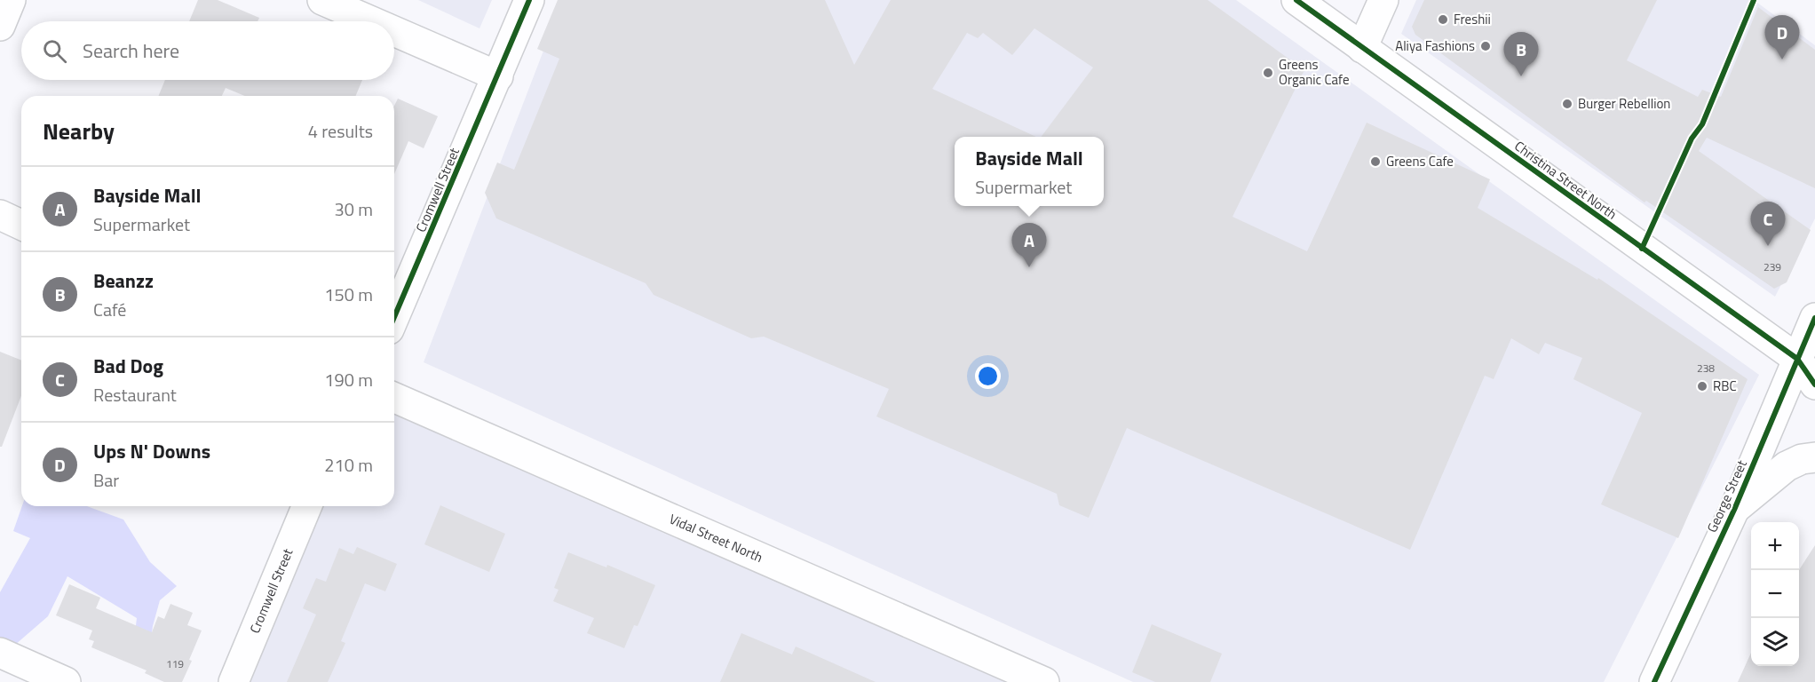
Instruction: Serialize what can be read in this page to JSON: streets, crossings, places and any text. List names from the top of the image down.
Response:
{
  "streets": {
    "street": [
      "Christina Street North",
      "Cromwell Street",
      "George Street",
      "Vidal Street North"
    ]
  },
  "crossings": [
    ["Christina Street North", "George Street"]
  ],
  "places": [
    "Freshii",
    "Aliya Fashions",
    "Greens Organic Cafe",
    "Burger Rebellion",
    "Greens Cafe",
    "RBC"
  ],
  "house_numbers": ["239", "238", "119"],
  "page": {
    "pins": [
      "D",
      "B",
      "C",
      "A"
    ],
    "search": "Search here",
    "heading": ["Nearby", "4 results"],
    "popup": ["Bayside Mall", "Supermarket"],
    "list": [
      {
        "mark": "A",
        "name": "Bayside Mall",
        "note": "Supermarket",
        "value": "30 m"
      },
      {
        "mark": "B",
        "name": "Beanzz",
        "note": "Café",
        "value": "150 m"
      },
      {
        "mark": "C",
        "name": "Bad Dog",
        "note": "Restaurant",
        "value": "190 m"
      },
      {
        "mark": "D",
        "name": "Ups N' Downs",
        "note": "Bar",
        "value": "210 m"
      }
    ],
    "map_buttons": ["+", "−"]
  }
}
